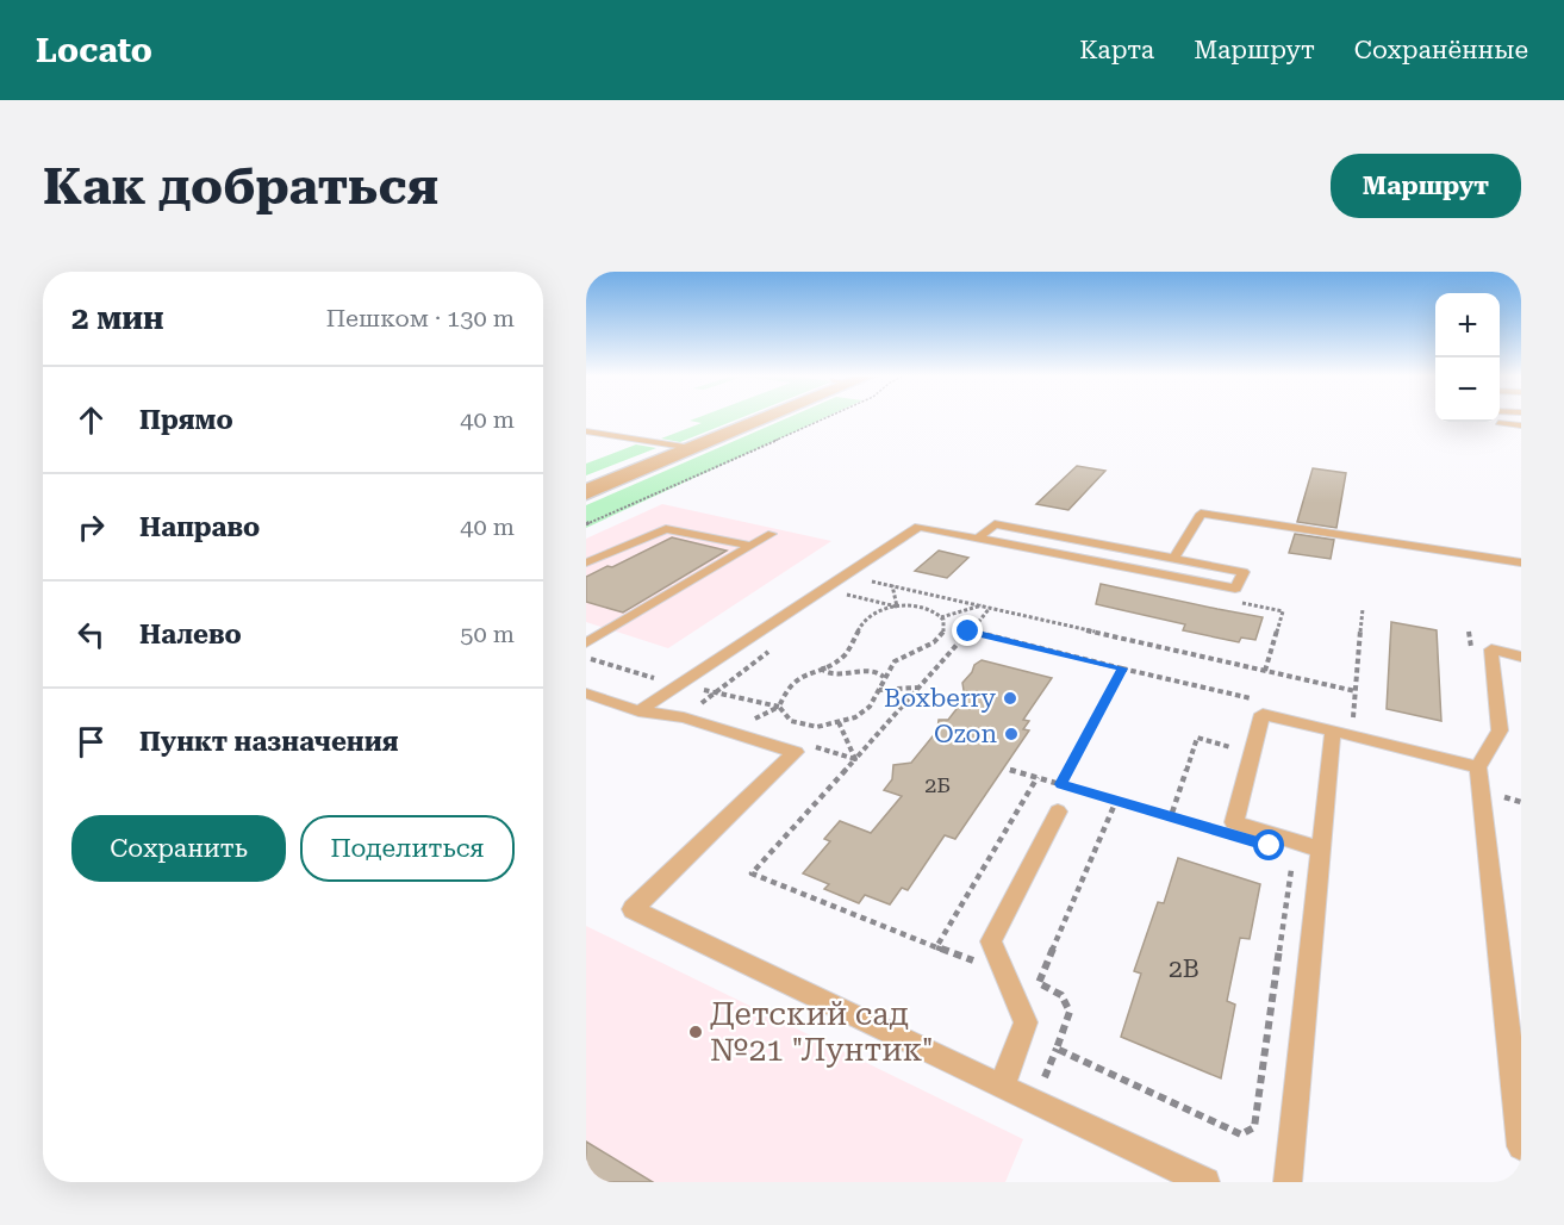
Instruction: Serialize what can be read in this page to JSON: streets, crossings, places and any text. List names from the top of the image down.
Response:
{
  "places": ["Boxberry", "Ozon", "Детский сад №21 \"Лунтик\""],
  "house_numbers": ["2Б", "2В"],
  "page": {
    "header": "Locato",
    "nav": ["Карта", "Маршрут", "Сохранённые"],
    "buttons": [
      "Маршрут",
      ["Сохранить", "Поделиться"]
    ],
    "title": "Как добраться",
    "heading": ["2 мин", "Пешком · 130 m"],
    "map_buttons": ["+", "−"],
    "list": [
      ["Прямо", "40 m"],
      ["Направо", "40 m"],
      ["Налево", "50 m"],
      "Пункт назначения"
    ]
  }
}
